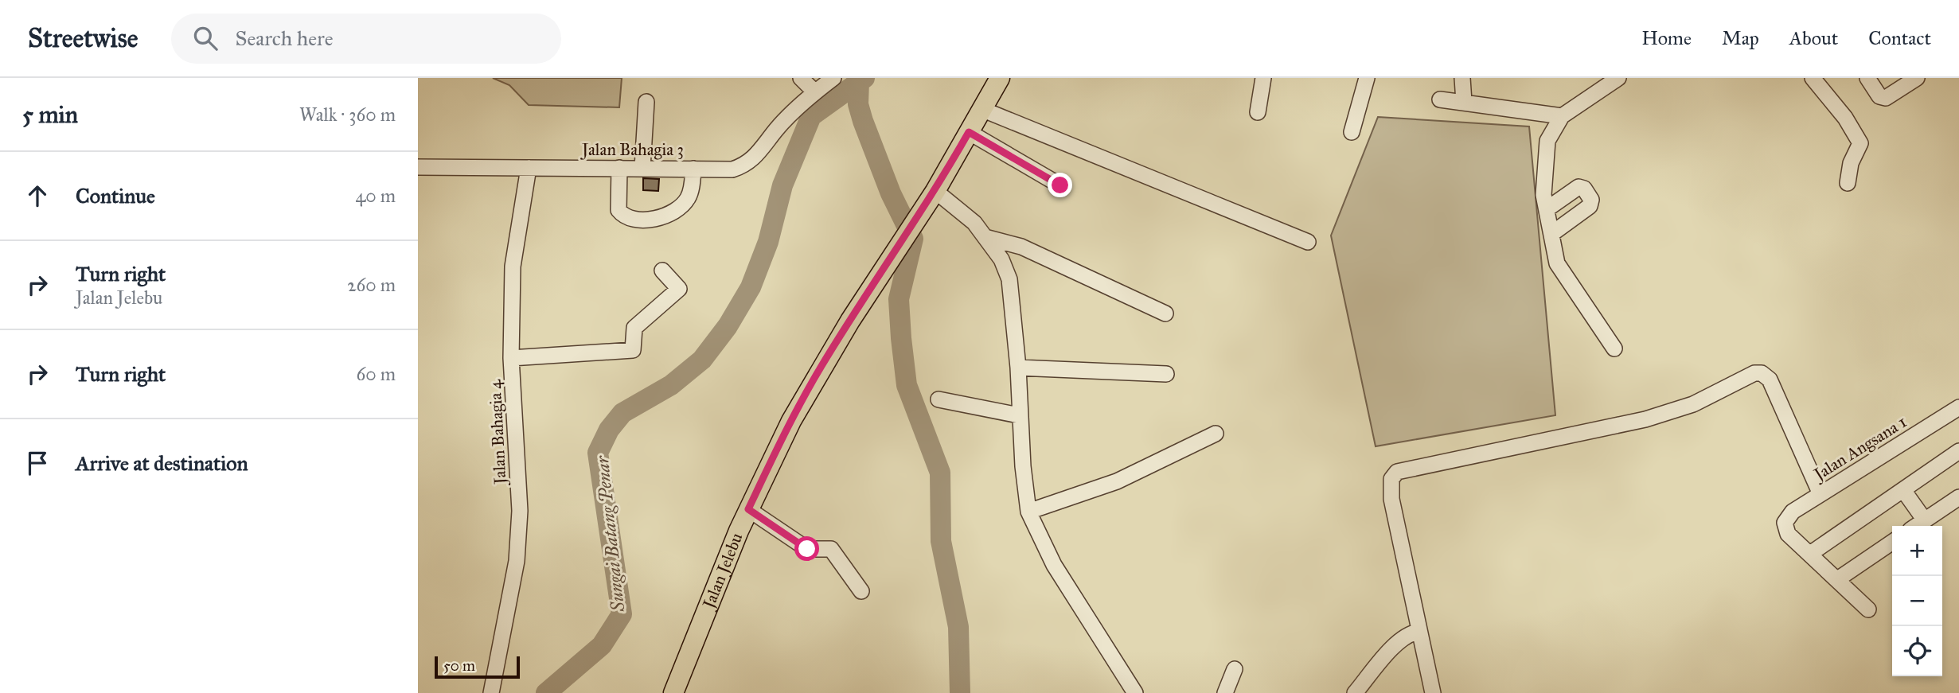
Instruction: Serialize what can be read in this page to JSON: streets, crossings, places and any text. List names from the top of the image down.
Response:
{
  "streets": {
    "main road": ["Jalan Jelebu"],
    "street": ["Jalan Bahagia 3", "Jalan Bahagia 4", "Jalan Angsana 1"]
  },
  "crossings": [
    ["Jalan Bahagia 3", "Jalan Bahagia 4"]
  ],
  "water": ["Sungai Batang Penar"],
  "scale_bar": "50 m",
  "page": {
    "header": "Streetwise",
    "search": "Search here",
    "nav": [
      "Home",
      "Map",
      "About",
      "Contact"
    ],
    "heading": ["5 min", "Walk · 360 m"],
    "list": [
      ["Continue", "40 m"],
      ["Turn right", "Jalan Jelebu", "260 m"],
      ["Turn right", "60 m"],
      "Arrive at destination"
    ],
    "map_buttons": ["+", "−"],
    "scale": "50 m"
  }
}
